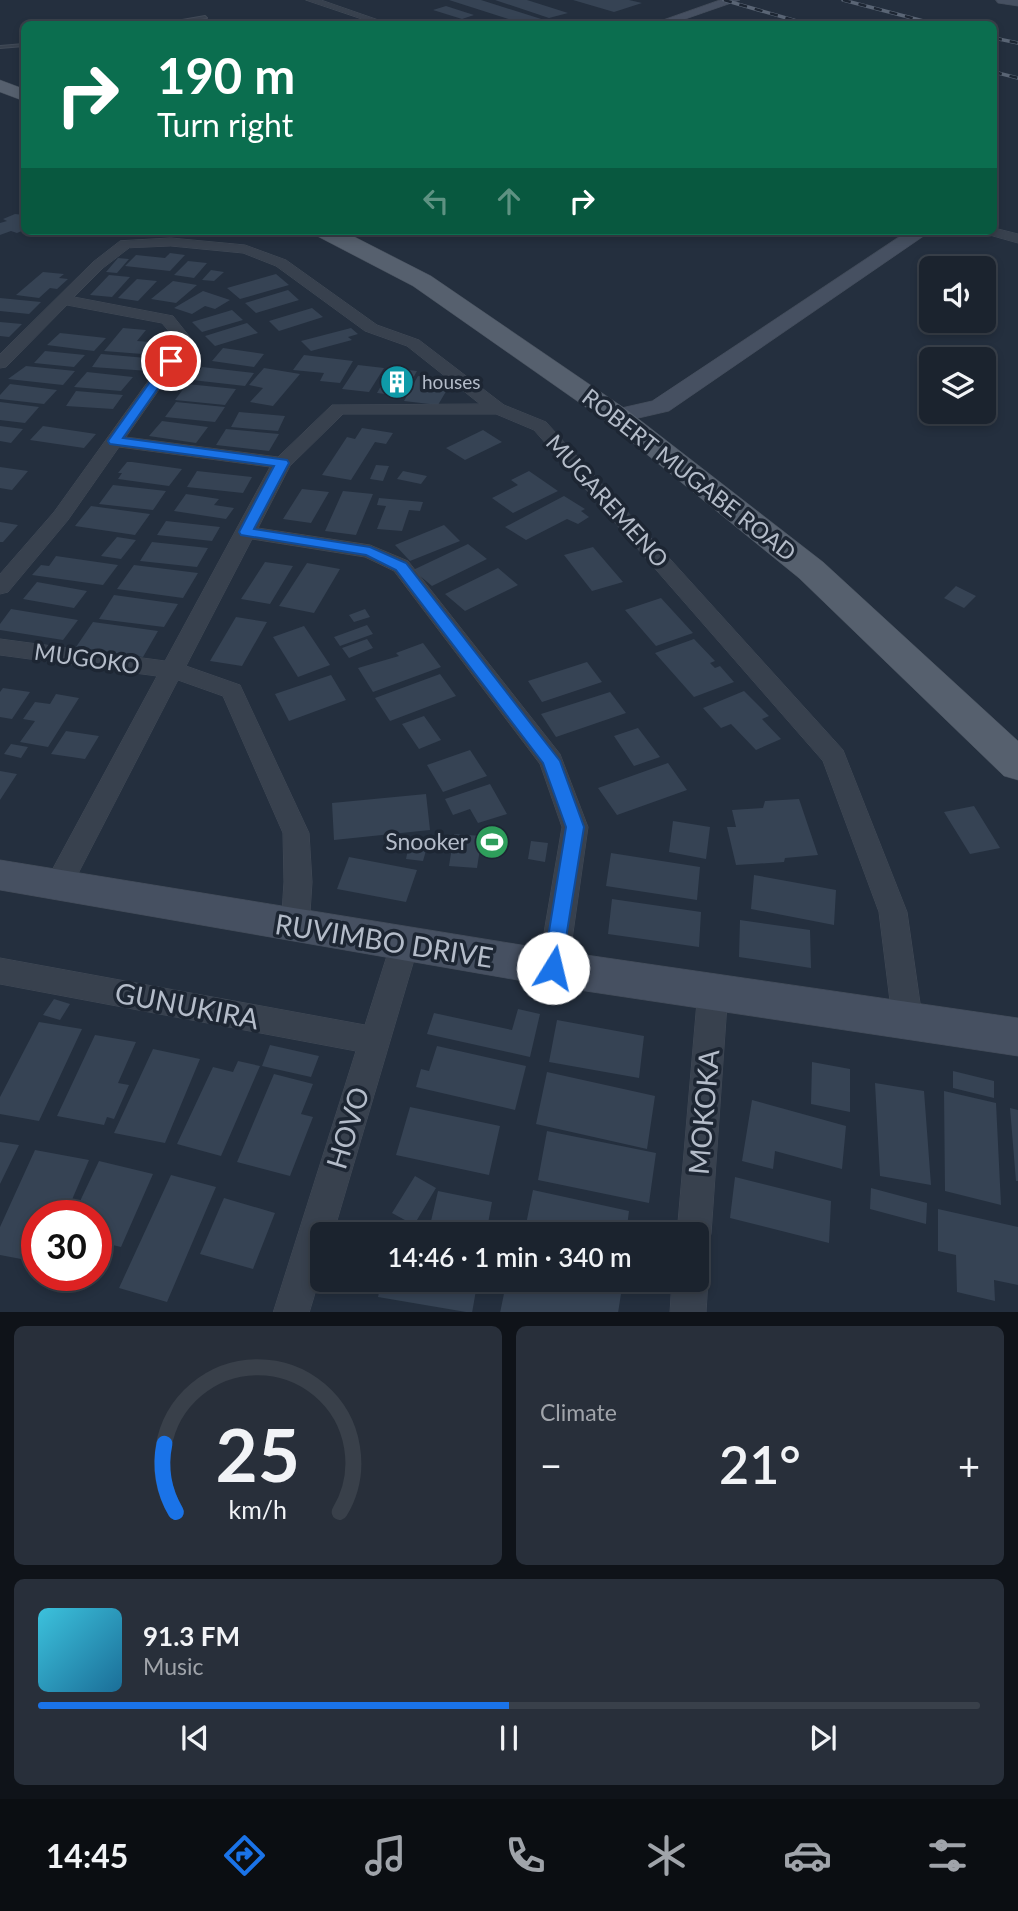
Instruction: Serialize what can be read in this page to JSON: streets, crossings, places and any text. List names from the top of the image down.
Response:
{
  "streets": {
    "main road": ["ROBERT MUGABE ROAD"],
    "street": [
      "MUGAREMENO",
      "MUGOKO",
      "RUVIMBO DRIVE",
      "GUNUKIRA",
      "MOKOKA",
      "HOVO"
    ]
  },
  "crossings": [
    ["MUGAREMENO", "RUVIMBO DRIVE"],
    ["MUGOKO", "RUVIMBO DRIVE"],
    ["RUVIMBO DRIVE", "MOKOKA"],
    ["RUVIMBO DRIVE", "HOVO"],
    ["GUNUKIRA", "HOVO"]
  ],
  "places": {
    "building": ["houses"],
    "sports": ["Snooker"]
  },
  "page": {
    "turn": ["190 m", "Turn right"],
    "limit": "30",
    "trip": "14:46 · 1 min · 340 m",
    "tile": "Climate",
    "heat": ["−", "21°", "+"],
    "song": ["91.3 FM", "Music"],
    "tabs": "14:45",
    "gauge": ["25", "km/h"]
  }
}
